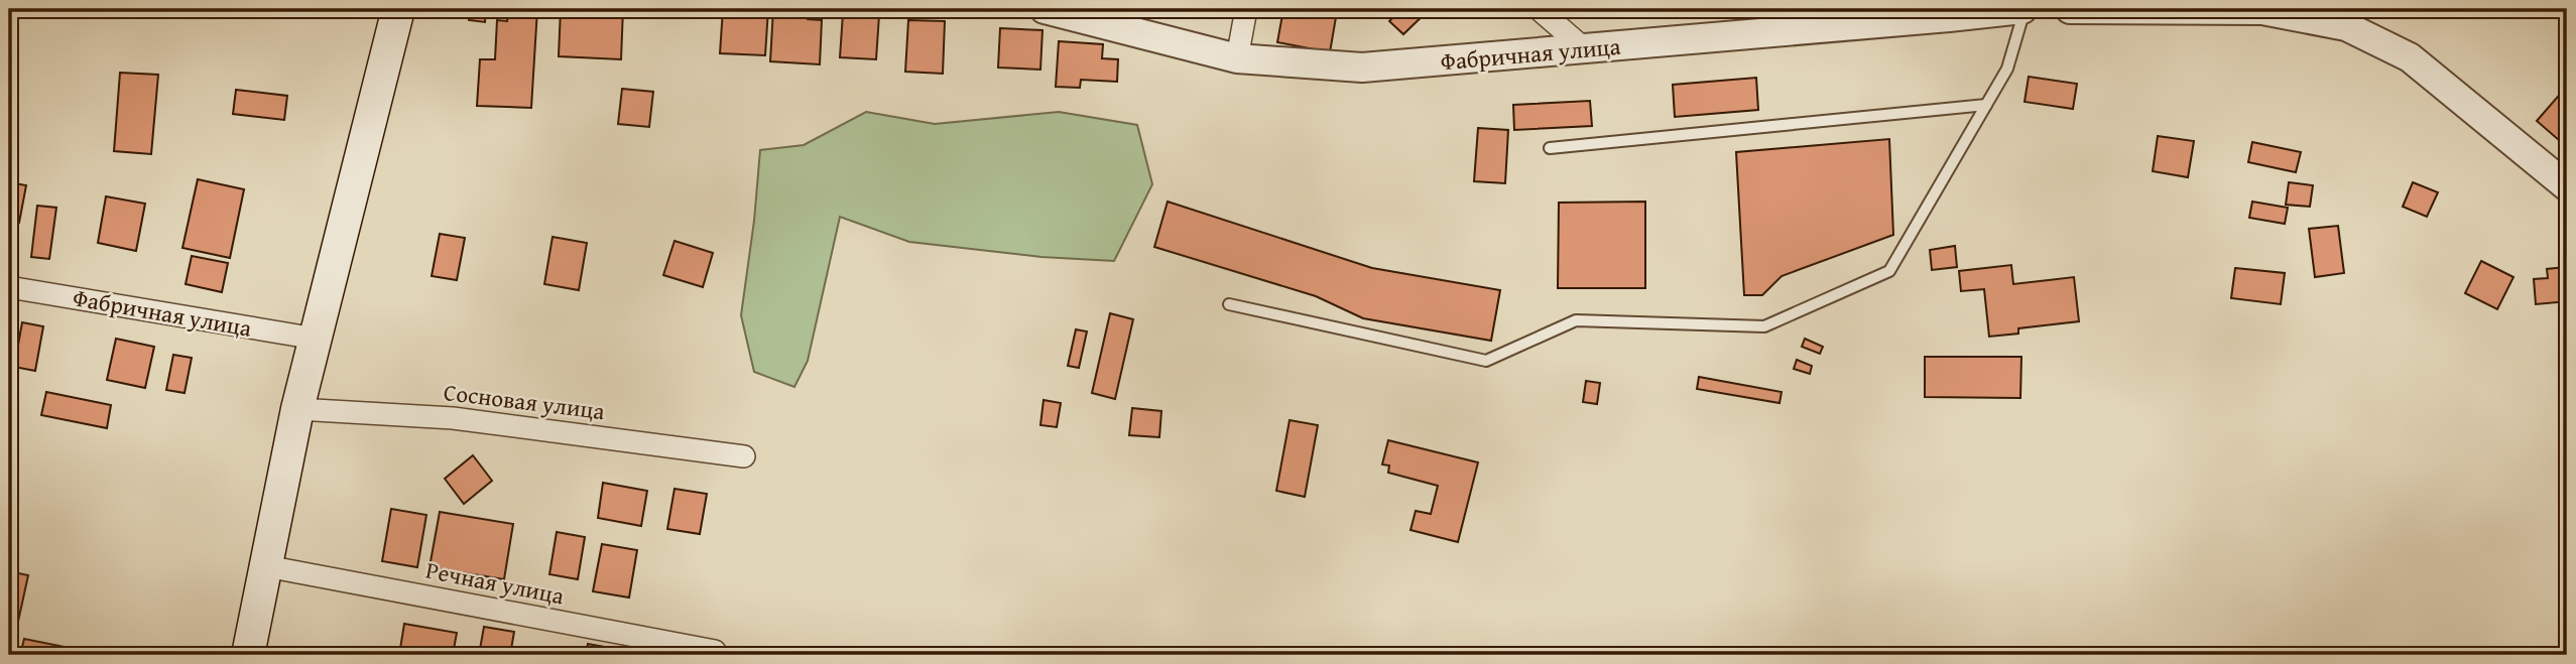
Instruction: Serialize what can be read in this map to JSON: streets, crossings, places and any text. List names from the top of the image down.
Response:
{
  "streets": {
    "street": ["Фабричная улица", "Сосновая улица", "Речная улица"]
  }
}
